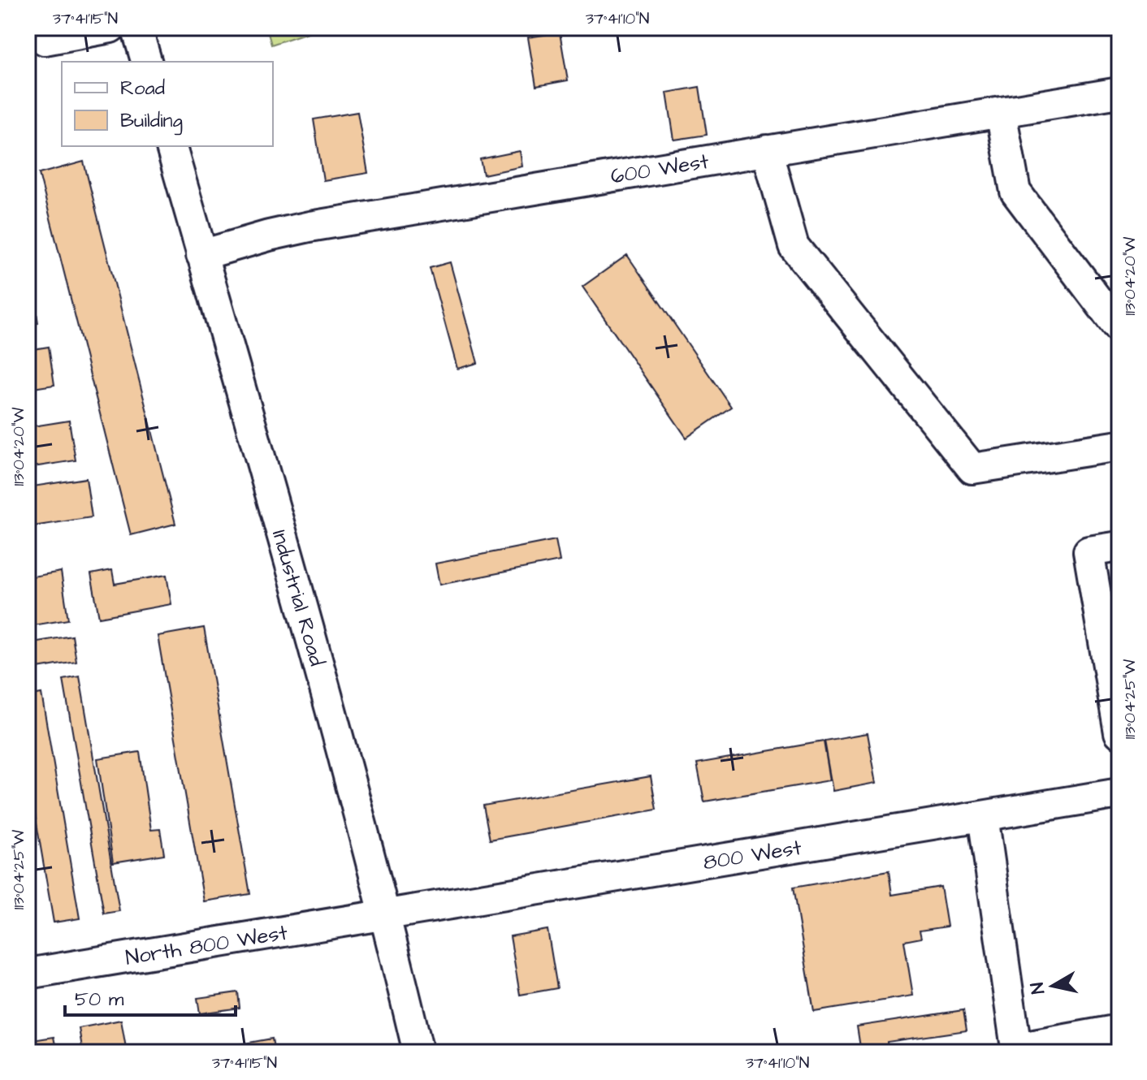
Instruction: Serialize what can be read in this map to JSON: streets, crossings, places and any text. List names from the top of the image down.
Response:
{
  "streets": {
    "street": [
      "600 West",
      "Industrial Road",
      "800 West",
      "North 800 West"
    ]
  },
  "crossings": [
    ["600 West", "Industrial Road"],
    ["Industrial Road", "800 West"],
    ["Industrial Road", "North 800 West"],
    ["800 West", "North 800 West"]
  ],
  "legend": ["Road", "Building"],
  "scale_bar": "50 m",
  "north": "left",
  "coordinates": [
    "37°41'15\"N",
    "37°41'10\"N",
    "113°04'20\"W",
    "113°04'25\"W"
  ]
}
